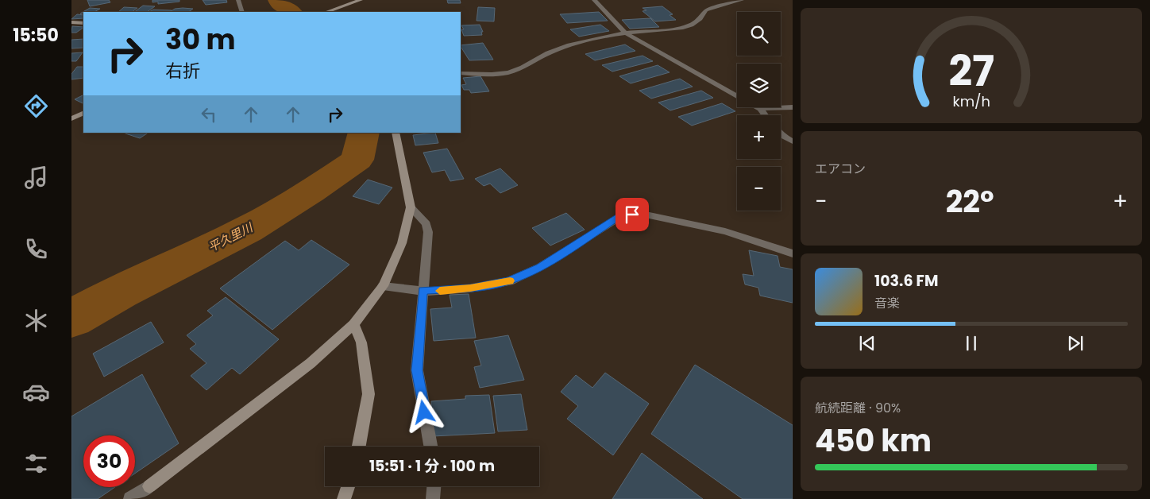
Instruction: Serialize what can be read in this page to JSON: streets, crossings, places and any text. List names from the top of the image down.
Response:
{
  "water": ["平久里川"],
  "page": {
    "tabs": "15:50",
    "map_buttons": ["+", "−"],
    "turn": ["30 m", "右折"],
    "tile": [
      "エアコン",
      ["航続距離 · 90%", "450 km"]
    ],
    "heat": ["−", "22°", "+"],
    "song": ["103.6 FM", "音楽"],
    "limit": "30",
    "trip": "15:51 · 1 分 · 100 m",
    "gauge": ["27", "km/h"]
  }
}
